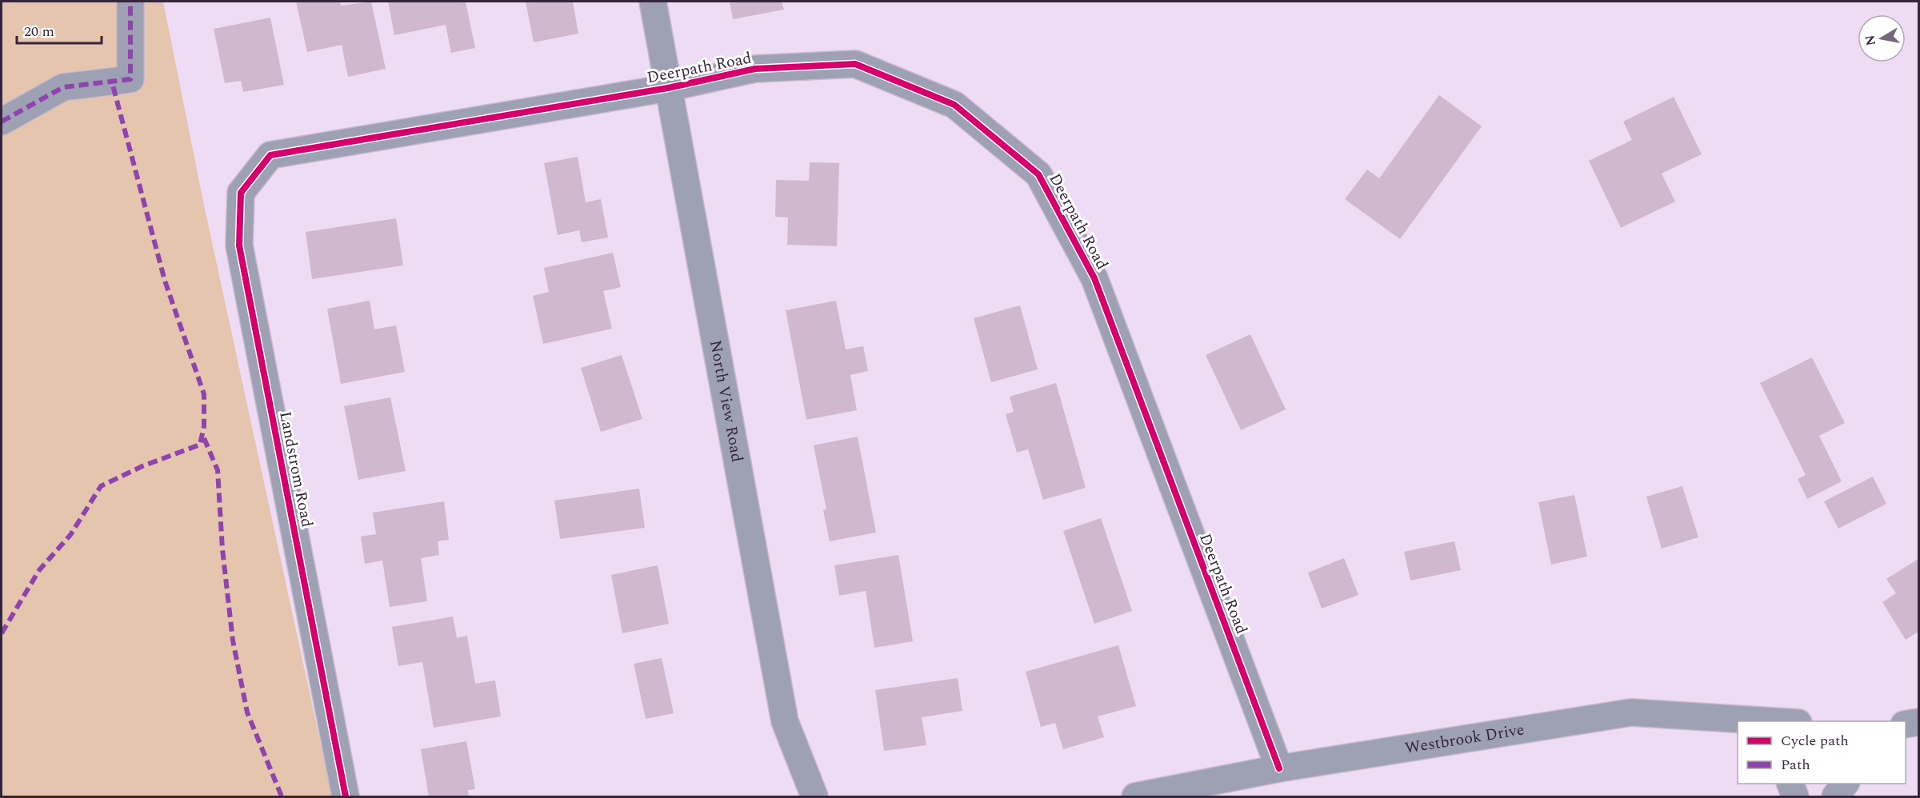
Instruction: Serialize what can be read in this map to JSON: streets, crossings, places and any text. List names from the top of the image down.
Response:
{
  "streets": {
    "street": [
      "Deerpath Road",
      "North View Road",
      "Landstrom Road",
      "Westbrook Drive"
    ]
  },
  "crossings": [
    ["Deerpath Road", "North View Road"],
    ["Deerpath Road", "Landstrom Road"],
    ["Deerpath Road", "Westbrook Drive"]
  ],
  "legend": ["Cycle path", "Path"],
  "scale_bar": "20 m",
  "north": "left"
}
